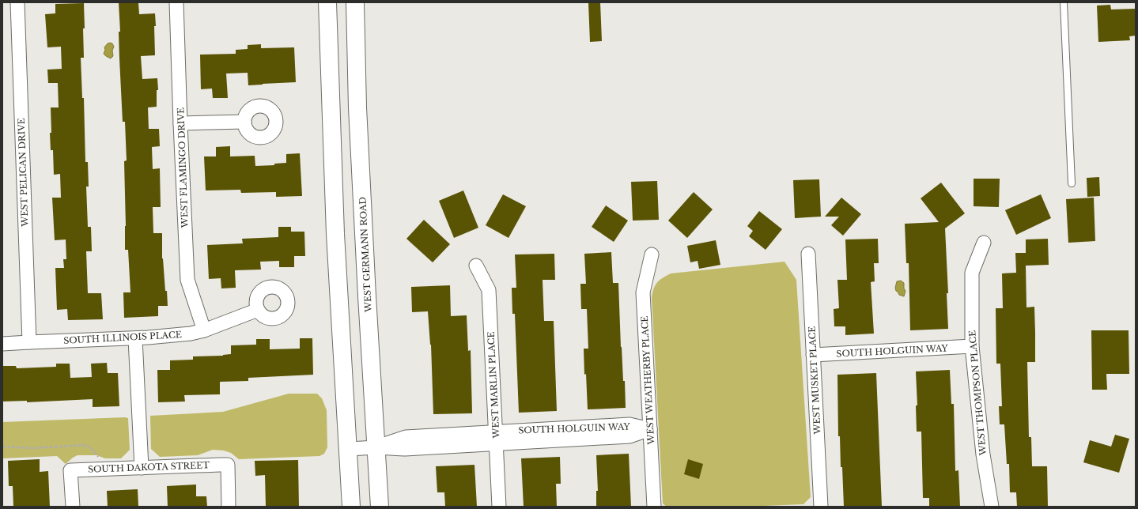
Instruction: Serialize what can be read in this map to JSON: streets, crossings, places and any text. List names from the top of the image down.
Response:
{
  "streets": {
    "main road": ["WEST GERMANN ROAD"],
    "street": [
      "WEST FLAMINGO DRIVE",
      "WEST PELICAN DRIVE",
      "SOUTH ILLINOIS PLACE",
      "SOUTH HOLGUIN WAY",
      "WEST WEATHERBY PLACE",
      "WEST MUSKET PLACE",
      "WEST MARLIN PLACE",
      "WEST THOMPSON PLACE",
      "SOUTH DAKOTA STREET"
    ]
  },
  "crossings": [
    ["WEST FLAMINGO DRIVE", "SOUTH ILLINOIS PLACE"],
    ["WEST PELICAN DRIVE", "SOUTH ILLINOIS PLACE"],
    ["WEST GERMANN ROAD", "SOUTH HOLGUIN WAY"],
    ["SOUTH HOLGUIN WAY", "WEST WEATHERBY PLACE"],
    ["SOUTH HOLGUIN WAY", "WEST MUSKET PLACE"],
    ["SOUTH HOLGUIN WAY", "WEST MARLIN PLACE"],
    ["SOUTH HOLGUIN WAY", "WEST THOMPSON PLACE"]
  ]
}
